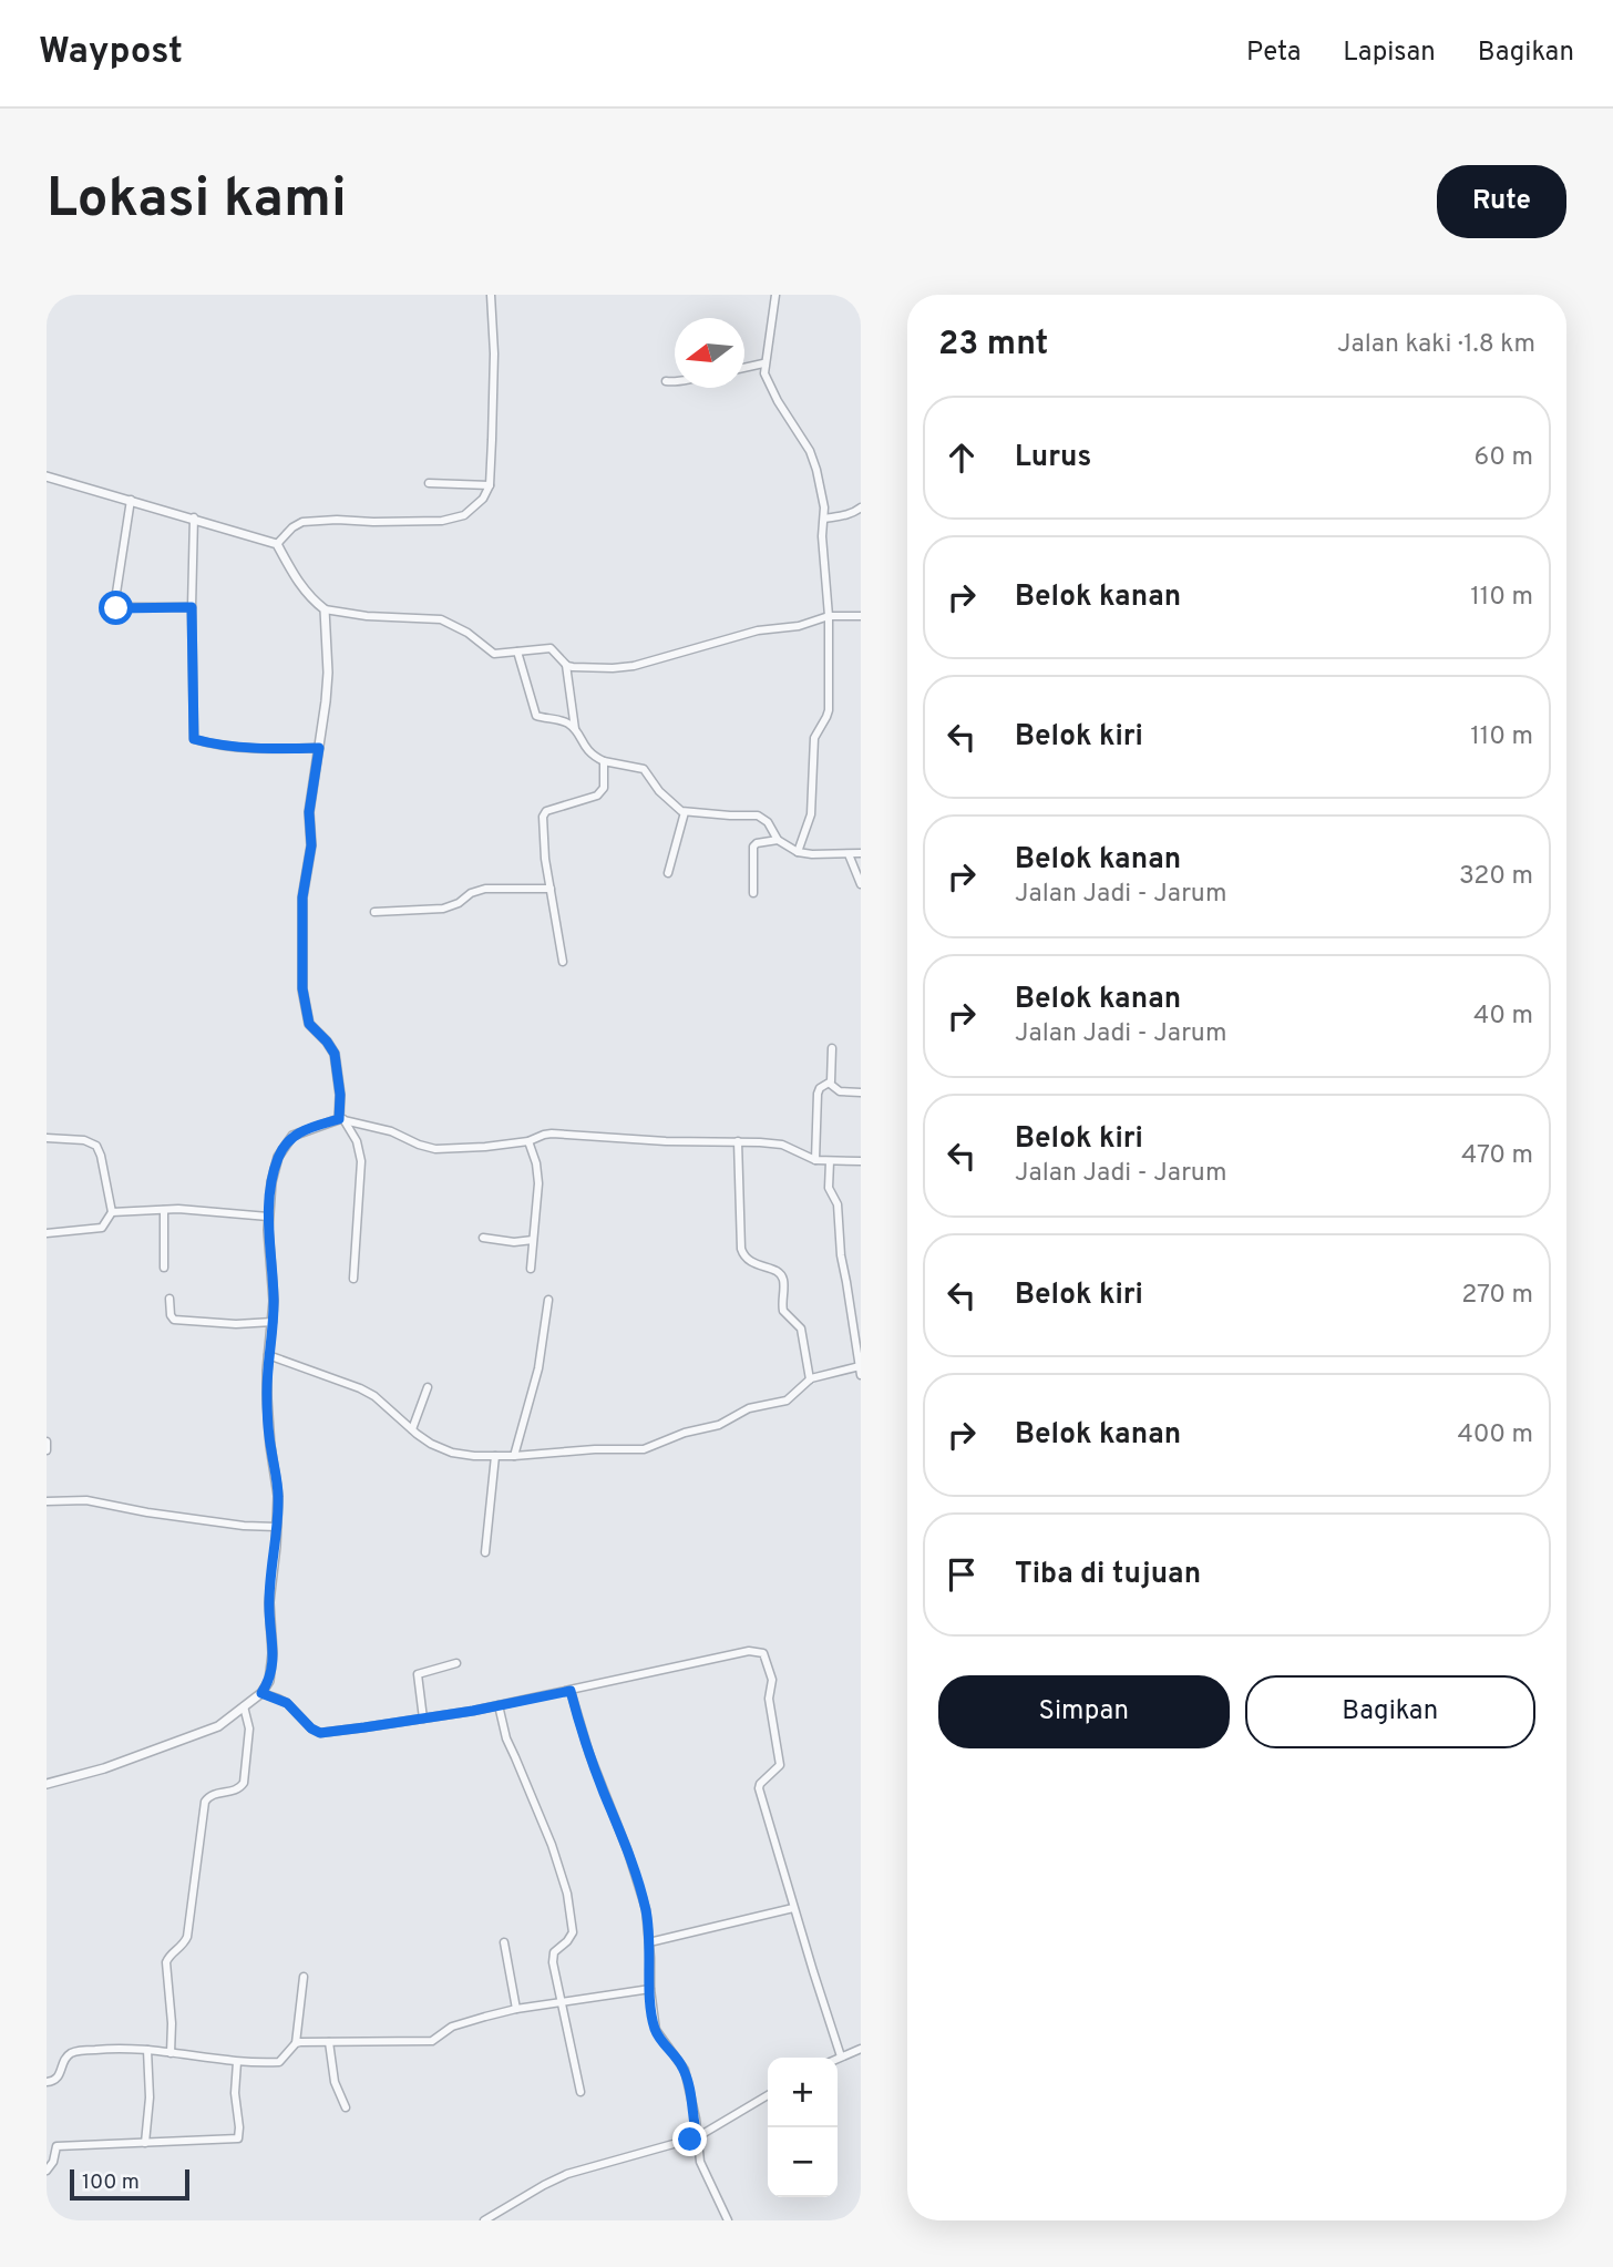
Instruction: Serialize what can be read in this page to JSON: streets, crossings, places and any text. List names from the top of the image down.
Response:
{
  "scale_bar": "100 m",
  "north": "left",
  "page": {
    "header": "Waypost",
    "nav": ["Peta", "Lapisan", "Bagikan"],
    "buttons": [
      "Rute",
      ["Simpan", "Bagikan"]
    ],
    "title": "Lokasi kami",
    "heading": ["23 mnt", "Jalan kaki · 1.8 km"],
    "list": [
      ["Lurus", "60 m"],
      ["Belok kanan", "110 m"],
      ["Belok kiri", "110 m"],
      ["Belok kanan", "Jalan Jadi - Jarum", "320 m"],
      ["Belok kanan", "Jalan Jadi - Jarum", "40 m"],
      ["Belok kiri", "Jalan Jadi - Jarum", "470 m"],
      ["Belok kiri", "270 m"],
      ["Belok kanan", "400 m"],
      "Tiba di tujuan"
    ],
    "map_buttons": ["+", "−"],
    "scale": "100 m"
  }
}
